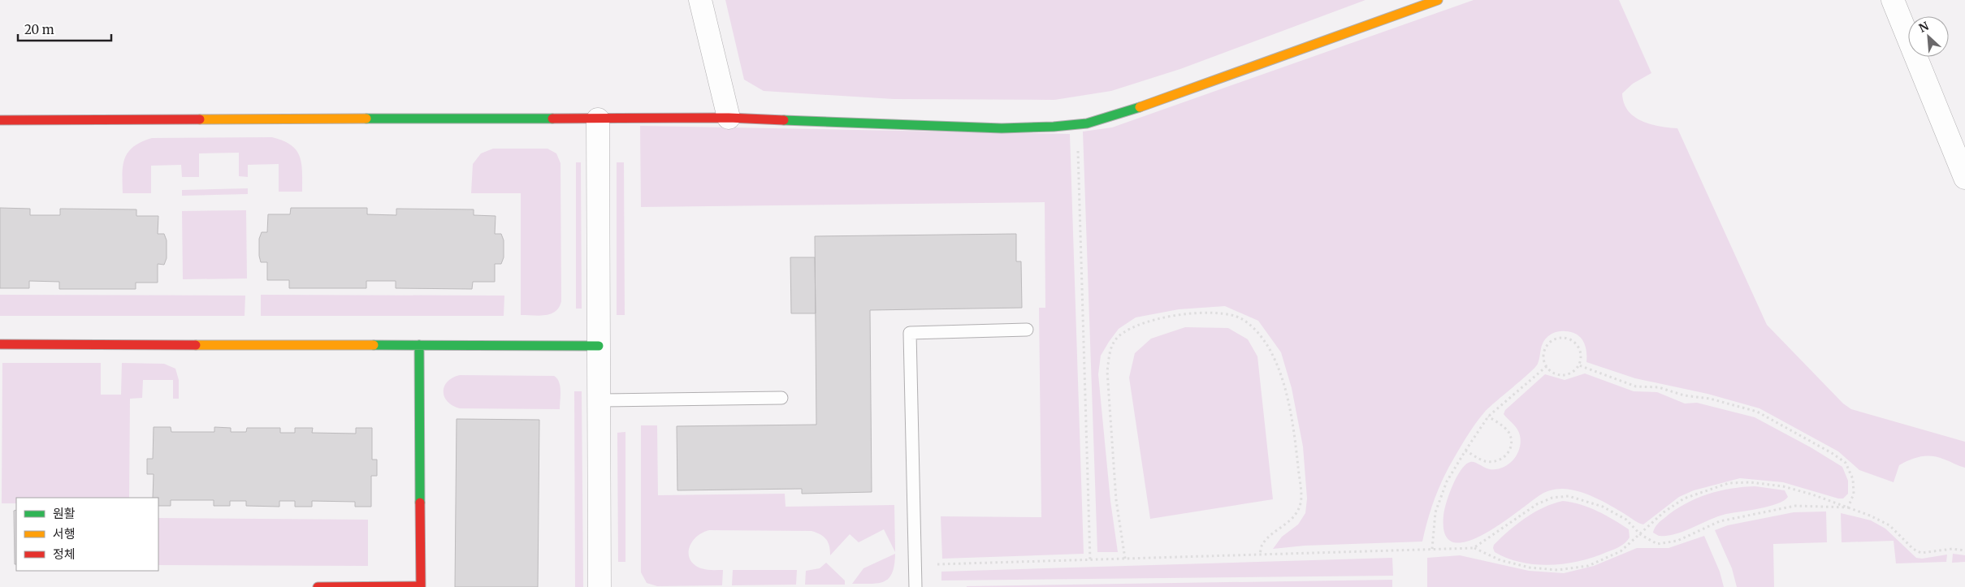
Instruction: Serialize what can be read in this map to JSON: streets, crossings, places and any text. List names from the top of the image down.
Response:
{
  "legend": ["원활", "서행", "정체"],
  "scale_bar": "20 m",
  "north": "top left"
}
